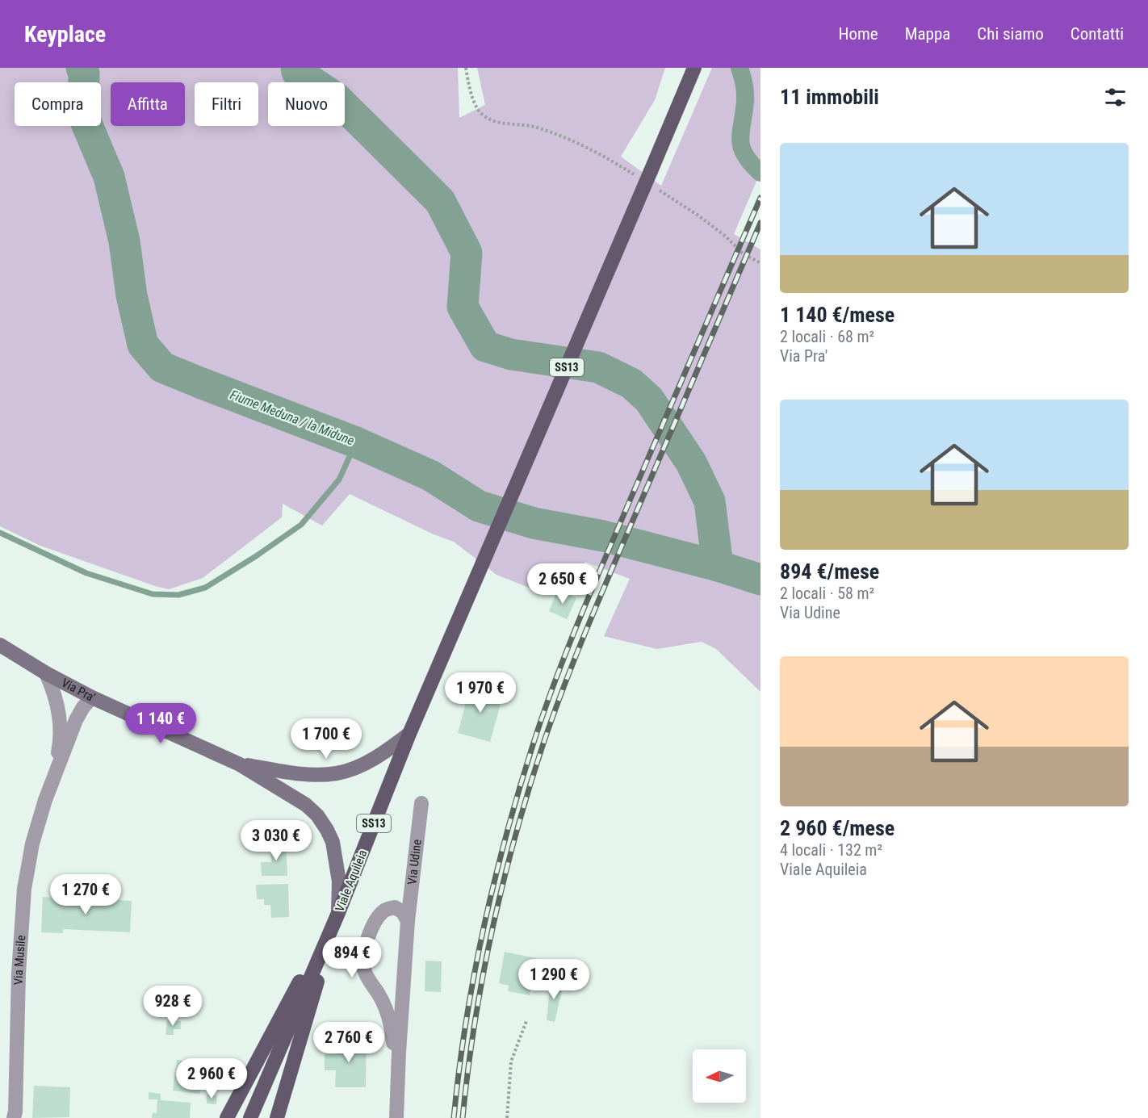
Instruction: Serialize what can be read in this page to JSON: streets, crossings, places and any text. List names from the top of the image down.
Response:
{
  "streets": {
    "main road": ["SS13", "Viale Aquileia"],
    "street": ["Via Pra'", "Via Udine", "Via Musile"]
  },
  "crossings": [
    ["Via Pra'", "Viale Aquileia"],
    ["Via Pra'", "Via Musile"]
  ],
  "water": ["Fiume Meduna / la Midune"],
  "north": "left",
  "page": {
    "header": "Keyplace",
    "nav": [
      "Home",
      "Mappa",
      "Chi siamo",
      "Contatti"
    ],
    "heading": "11 immobili",
    "chip": [
      "Compra",
      "Affitta",
      "Filtri",
      "Nuovo"
    ],
    "list": [
      {
        "name": "1 140 €/mese",
        "note": "2 locali · 68 m² · Via Pra'"
      },
      {
        "name": "894 €/mese",
        "note": "2 locali · 58 m² · Via Udine"
      },
      {
        "name": "2 960 €/mese",
        "note": "4 locali · 132 m² · Viale Aquileia"
      }
    ],
    "price": [
      "2 650 €",
      "1 970 €",
      "1 140 €",
      "1 700 €",
      "3 030 €",
      "1 270 €",
      "894 €",
      "1 290 €",
      "928 €",
      "2 760 €",
      "2 960 €"
    ]
  }
}
